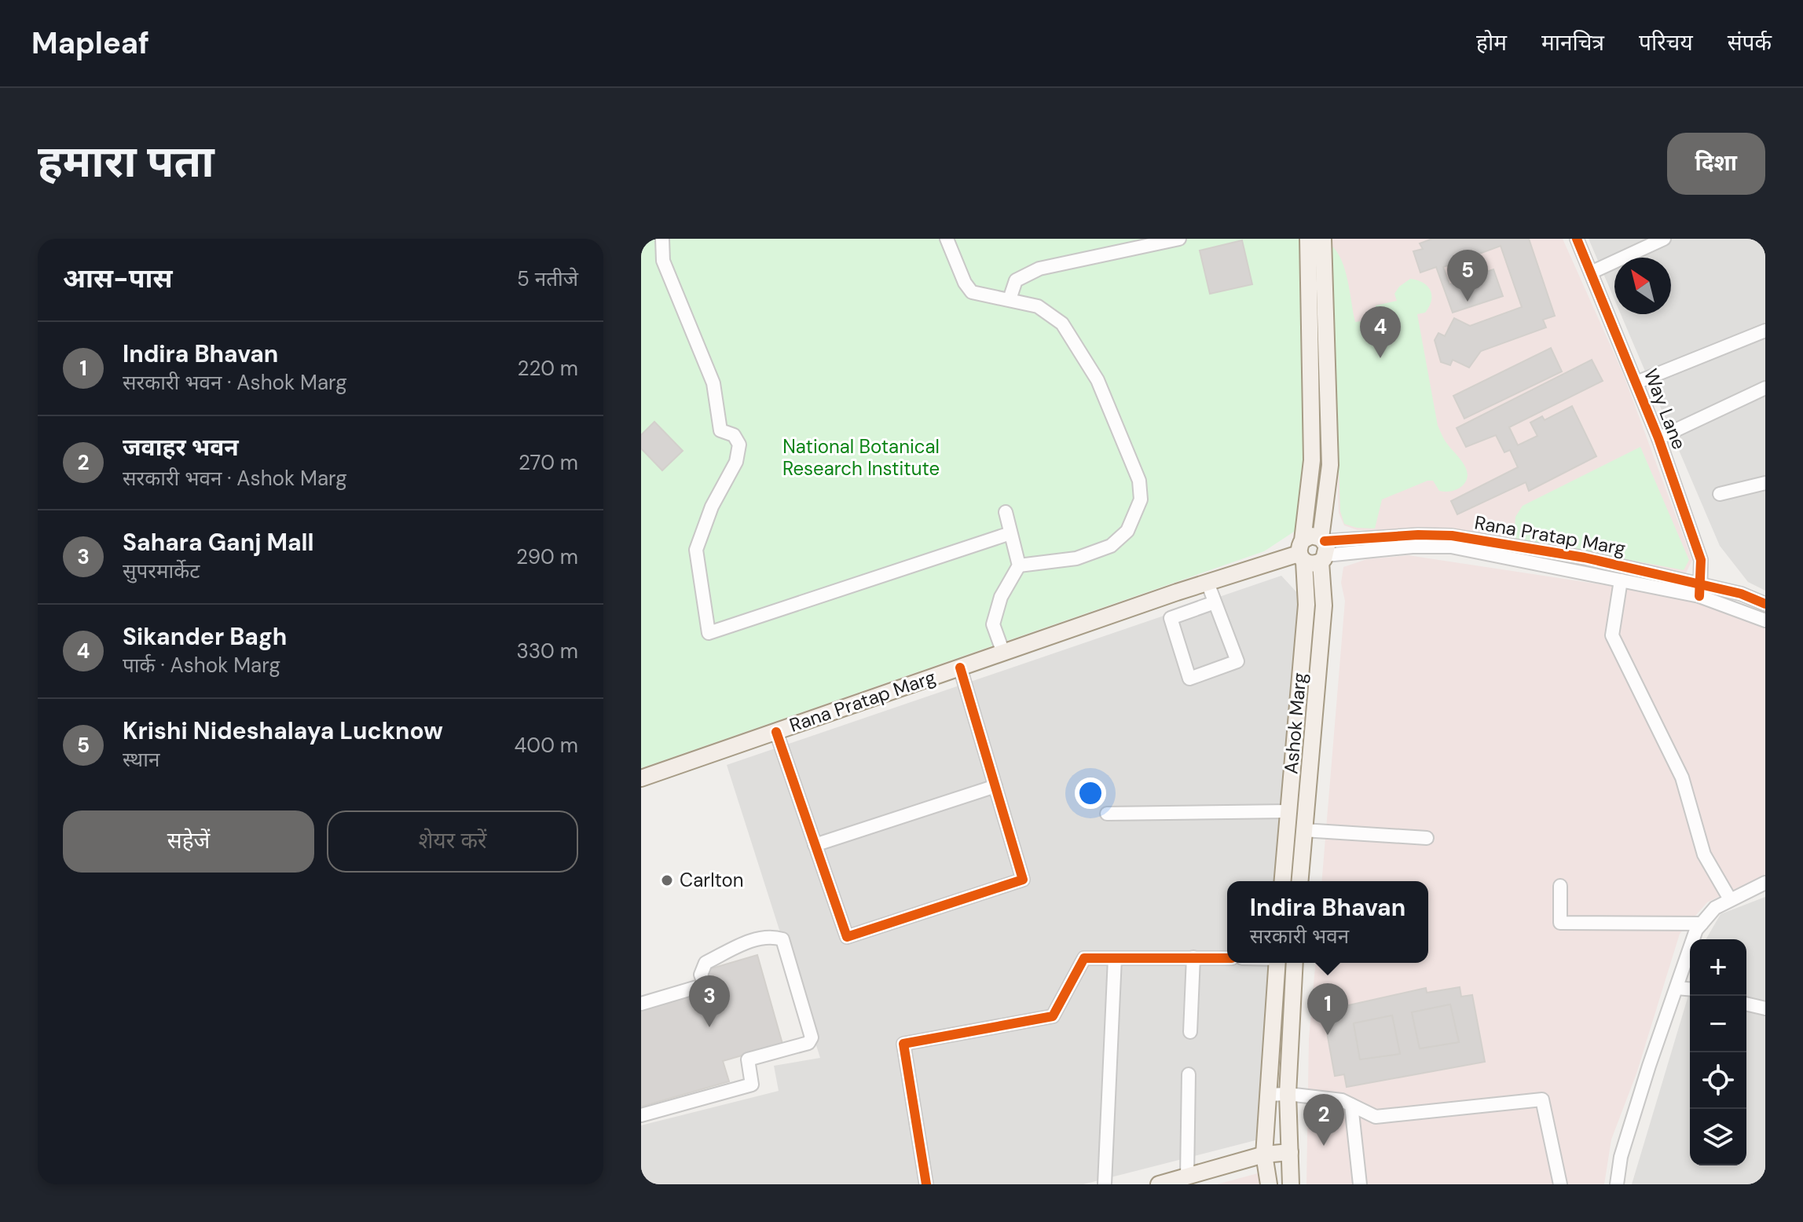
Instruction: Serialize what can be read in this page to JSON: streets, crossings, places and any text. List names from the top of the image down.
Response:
{
  "streets": {
    "main road": ["Rana Pratap Marg", "Ashok Marg"],
    "street": ["Way Lane"]
  },
  "crossings": [
    ["Way Lane", "Rana Pratap Marg"],
    ["Rana Pratap Marg", "Ashok Marg"]
  ],
  "parks": ["National Botanical Research Institute"],
  "places": ["Carlton"],
  "north": "top left",
  "page": {
    "header": "Mapleaf",
    "nav": [
      "होम",
      "मानचित्र",
      "परिचय",
      "संपर्क"
    ],
    "title": "हमारा पता",
    "buttons": [
      "दिशा",
      ["सहेजें", "शेयर करें"]
    ],
    "heading": ["आस-पास", "5 नतीजे"],
    "pins": [
      "5",
      "4",
      "3",
      "1",
      "2"
    ],
    "list": [
      {
        "mark": "1",
        "name": "Indira Bhavan",
        "note": "सरकारी भवन · Ashok Marg",
        "value": "220 m"
      },
      {
        "mark": "2",
        "name": "जवाहर भवन",
        "note": "सरकारी भवन · Ashok Marg",
        "value": "270 m"
      },
      {
        "mark": "3",
        "name": "Sahara Ganj Mall",
        "note": "सुपरमार्केट",
        "value": "290 m"
      },
      {
        "mark": "4",
        "name": "Sikander Bagh",
        "note": "पार्क · Ashok Marg",
        "value": "330 m"
      },
      {
        "mark": "5",
        "name": "Krishi Nideshalaya Lucknow",
        "note": "स्थान",
        "value": "400 m"
      }
    ],
    "popup": ["Indira Bhavan", "सरकारी भवन"],
    "map_buttons": ["+", "−"]
  }
}
